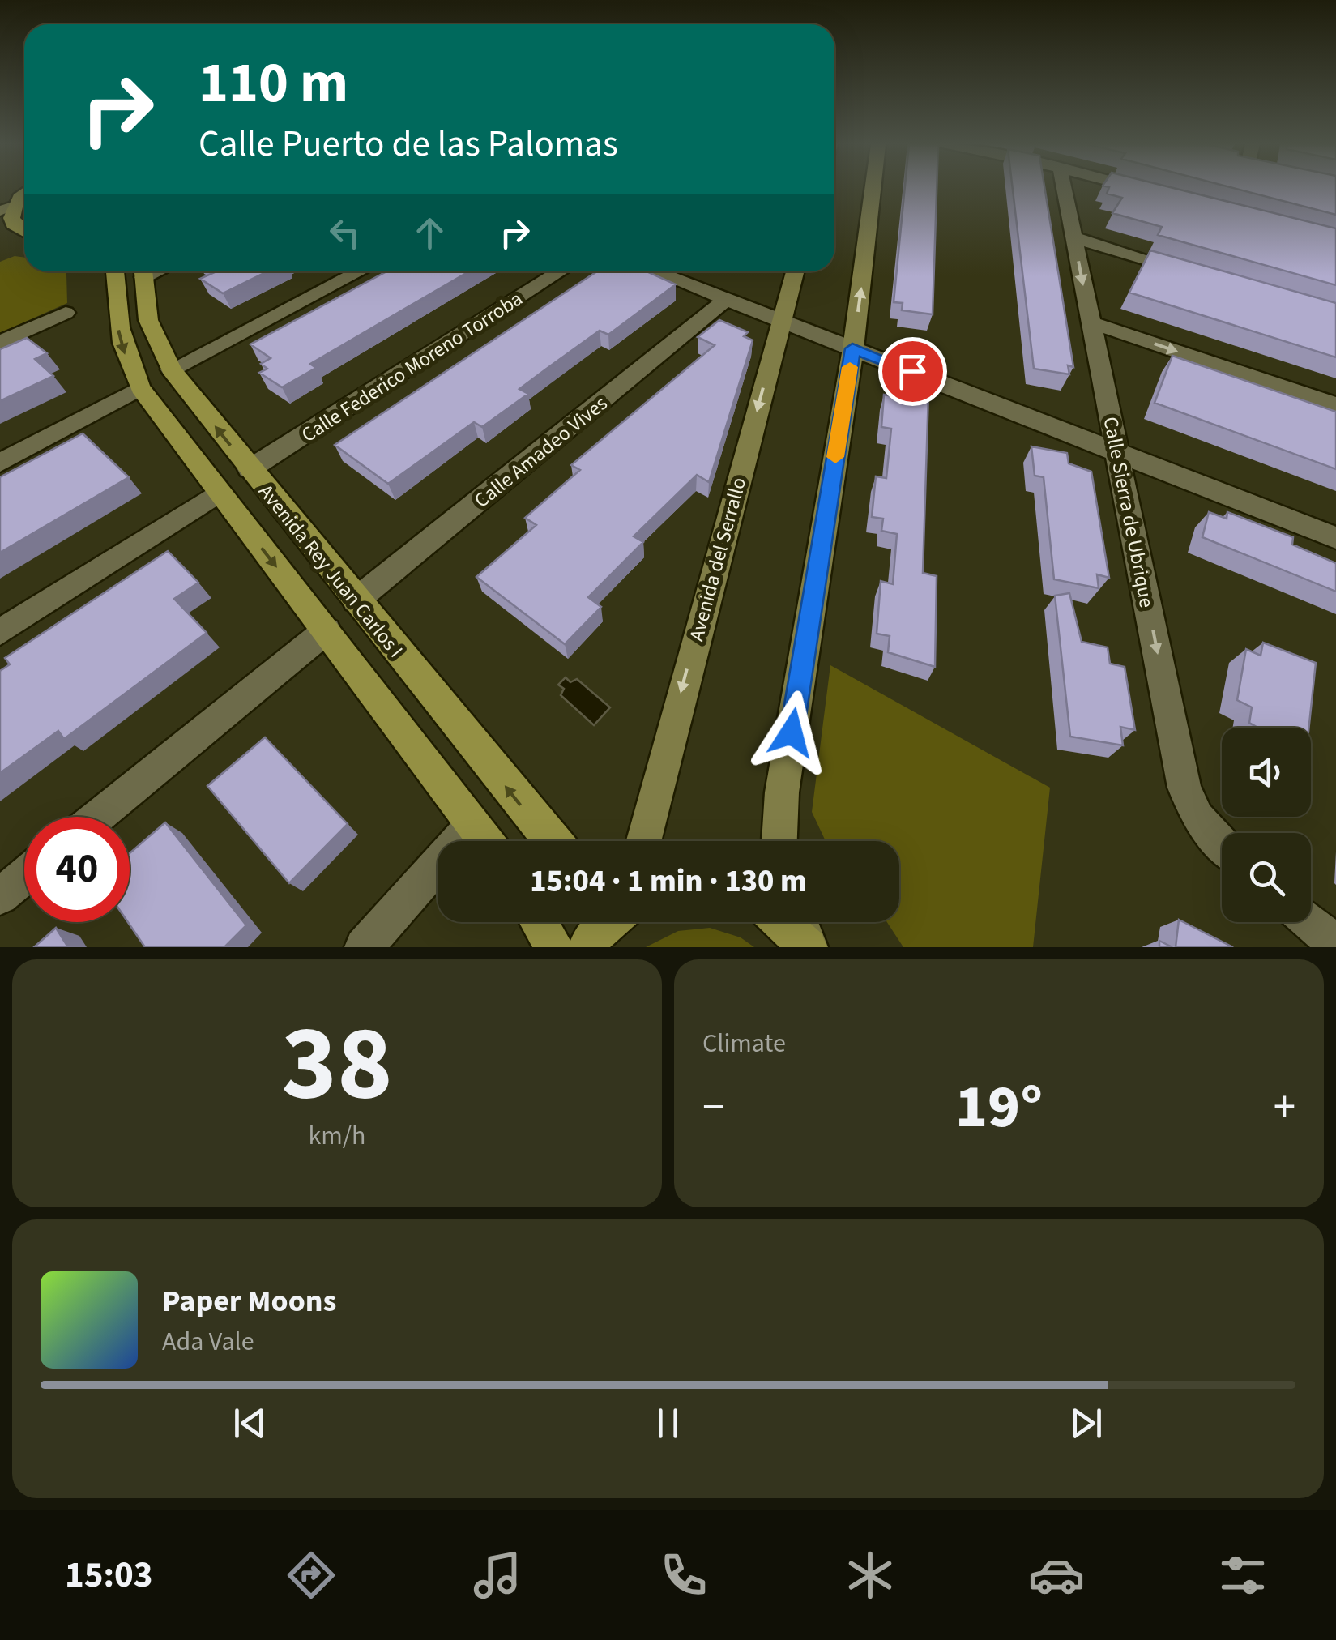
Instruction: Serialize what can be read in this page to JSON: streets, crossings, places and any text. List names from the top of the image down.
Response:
{
  "streets": {
    "main road": ["Avenida Rey Juan Carlos I"],
    "street": [
      "Calle Federico Moreno Torroba",
      "Calle Amadeo Vives",
      "Calle Sierra de Ubrique",
      "Avenida del Serrallo"
    ]
  },
  "crossings": [
    ["Calle Federico Moreno Torroba", "Avenida Rey Juan Carlos I"],
    ["Calle Amadeo Vives", "Avenida Rey Juan Carlos I"]
  ],
  "one_way": ["Calle Sierra de Ubrique"],
  "page": {
    "turn": ["110 m", "Calle Puerto de las Palomas"],
    "limit": "40",
    "trip": "15:04 · 1 min · 130 m",
    "tile": [
      ["38", "km/h"],
      "Climate"
    ],
    "heat": ["−", "19°", "+"],
    "song": ["Paper Moons", "Ada Vale"],
    "tabs": "15:03"
  }
}
